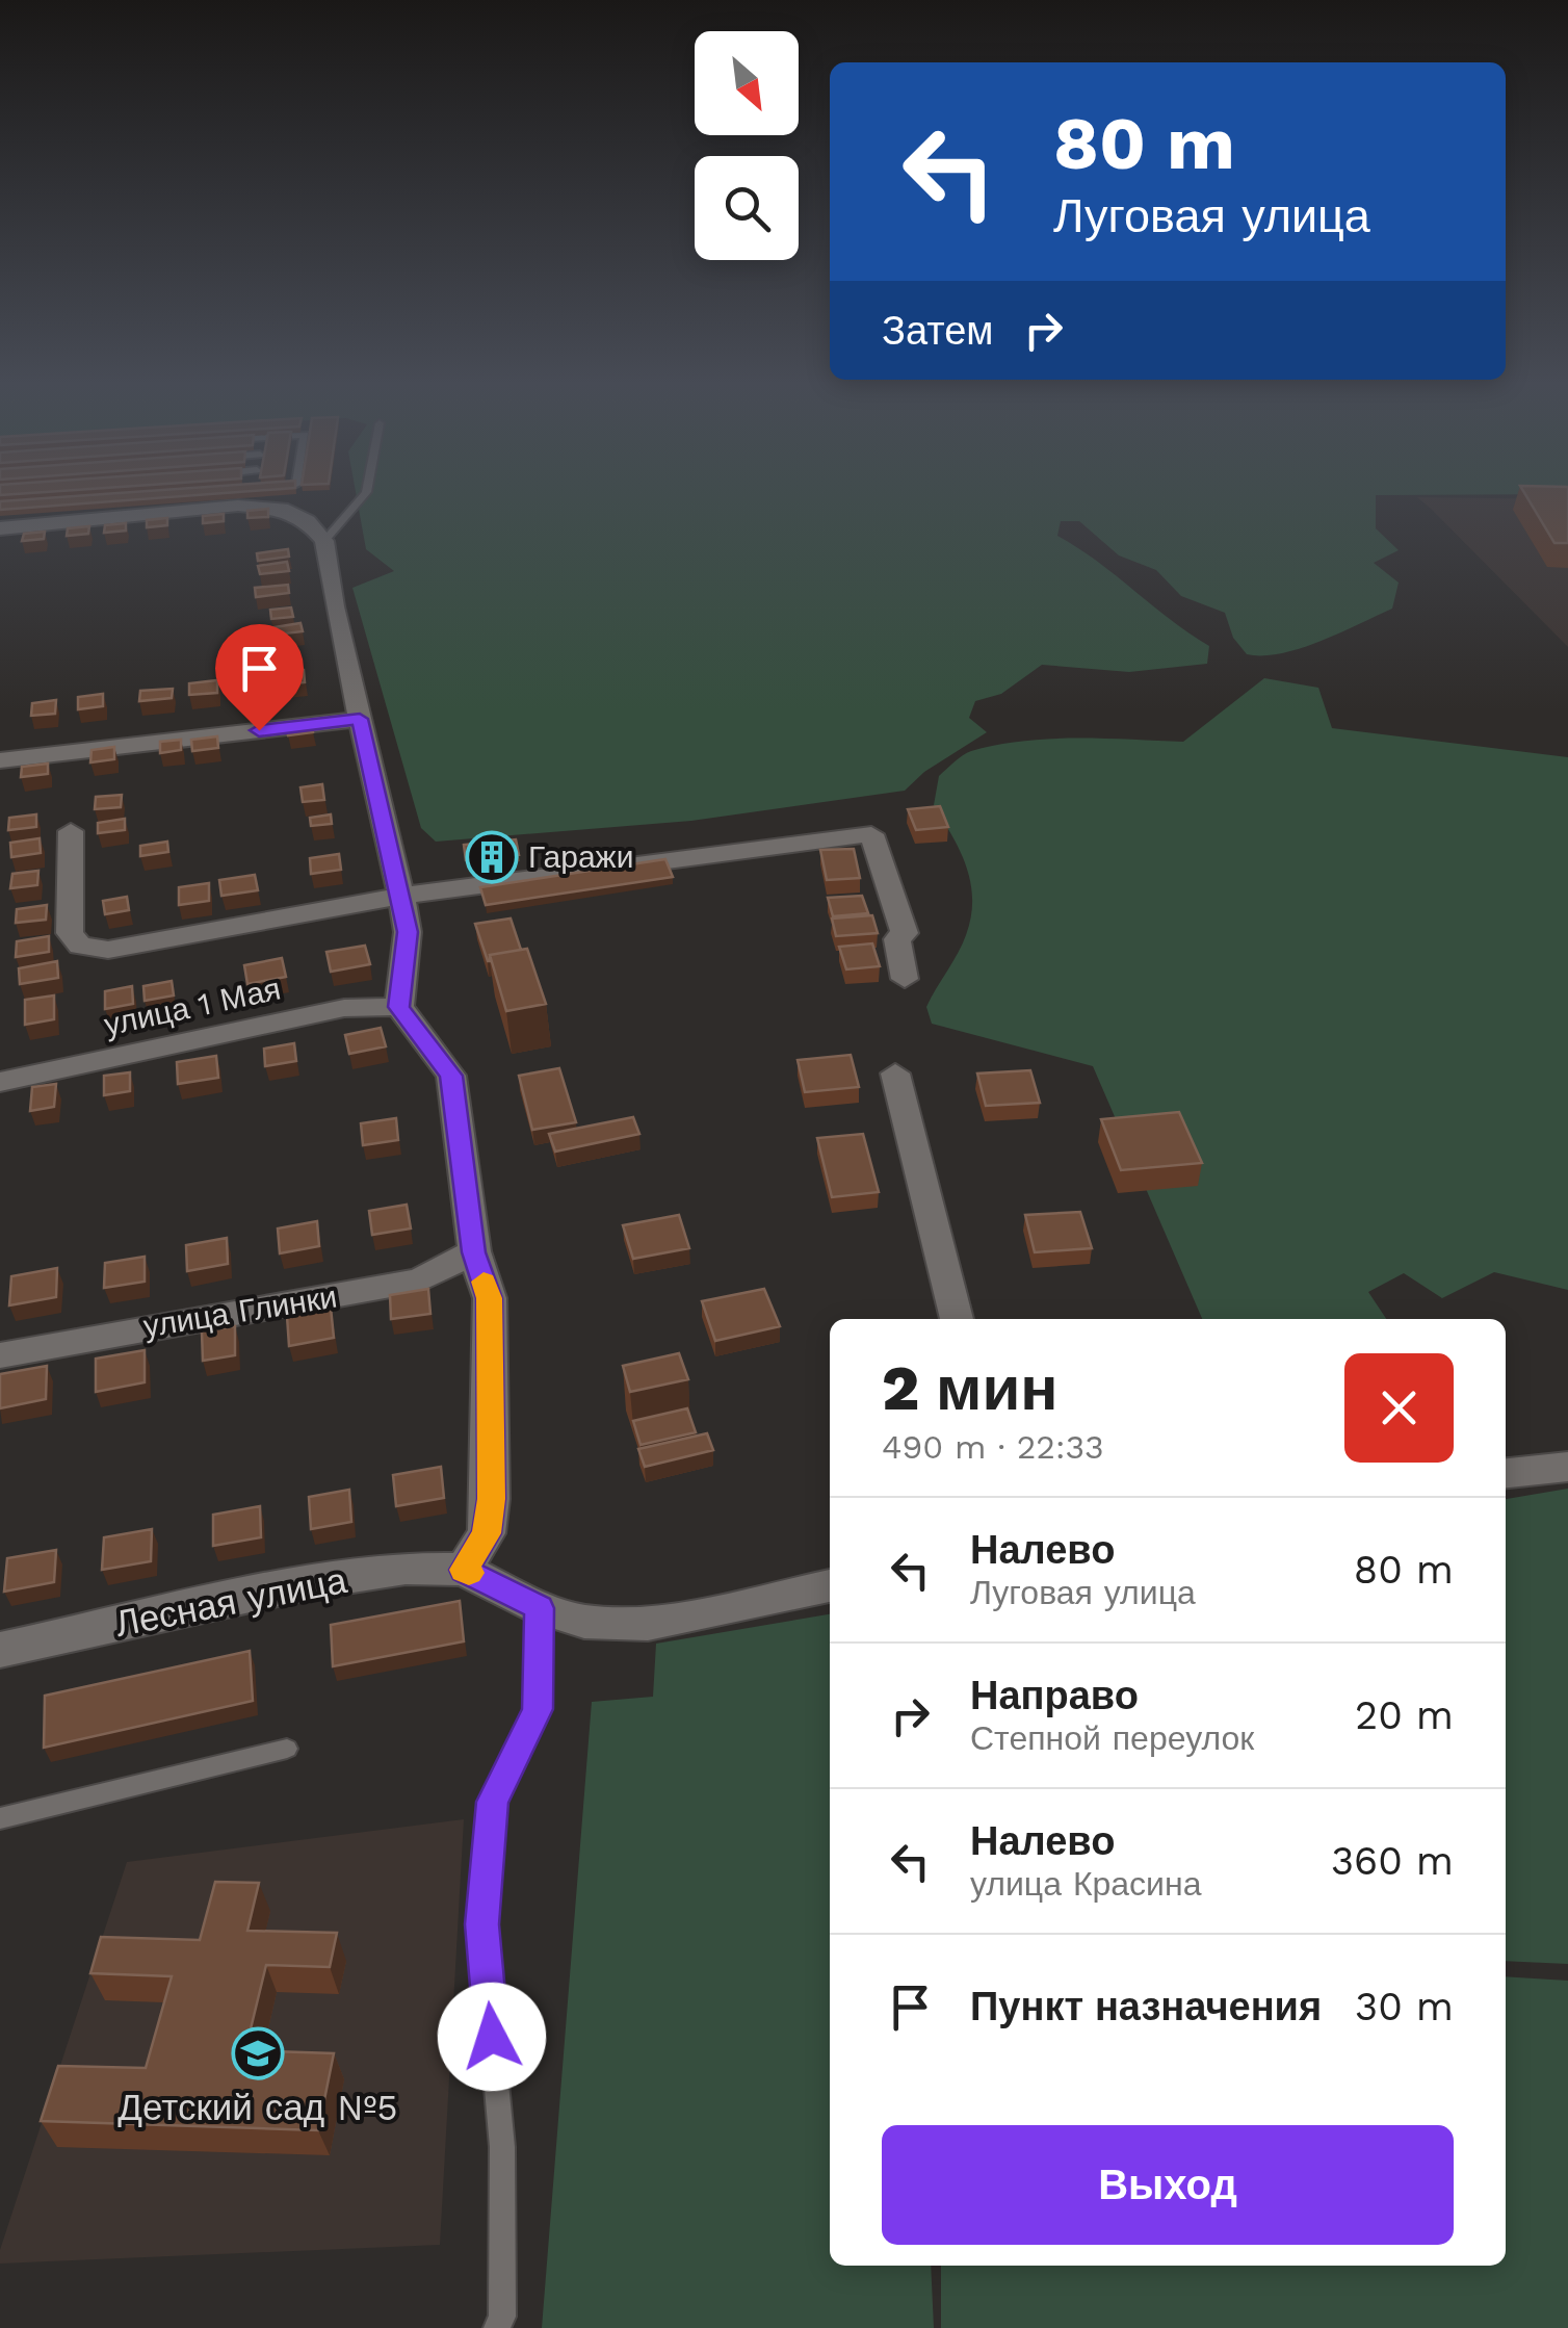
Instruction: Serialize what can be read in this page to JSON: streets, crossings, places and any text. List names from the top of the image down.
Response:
{
  "streets": {
    "street": ["улица 1 Мая", "улица Глинки", "Лесная улица"]
  },
  "places": {
    "building": ["Гаражи"],
    "school or university": ["Детский сад №5"]
  },
  "north": "bottom right",
  "page": {
    "turn": ["80 m", "Луговая улица"],
    "then": "Затем",
    "heading": ["2 мин", "490 m · 22:33"],
    "list": [
      {
        "name": "Налево",
        "note": "Луговая улица",
        "value": "80 m"
      },
      {
        "name": "Направо",
        "note": "Степной переулок",
        "value": "20 m"
      },
      {
        "name": "Налево",
        "note": "улица Красина",
        "value": "360 m"
      },
      {
        "name": "Пункт назначения",
        "value": "30 m"
      }
    ],
    "buttons": "Выход"
  }
}
